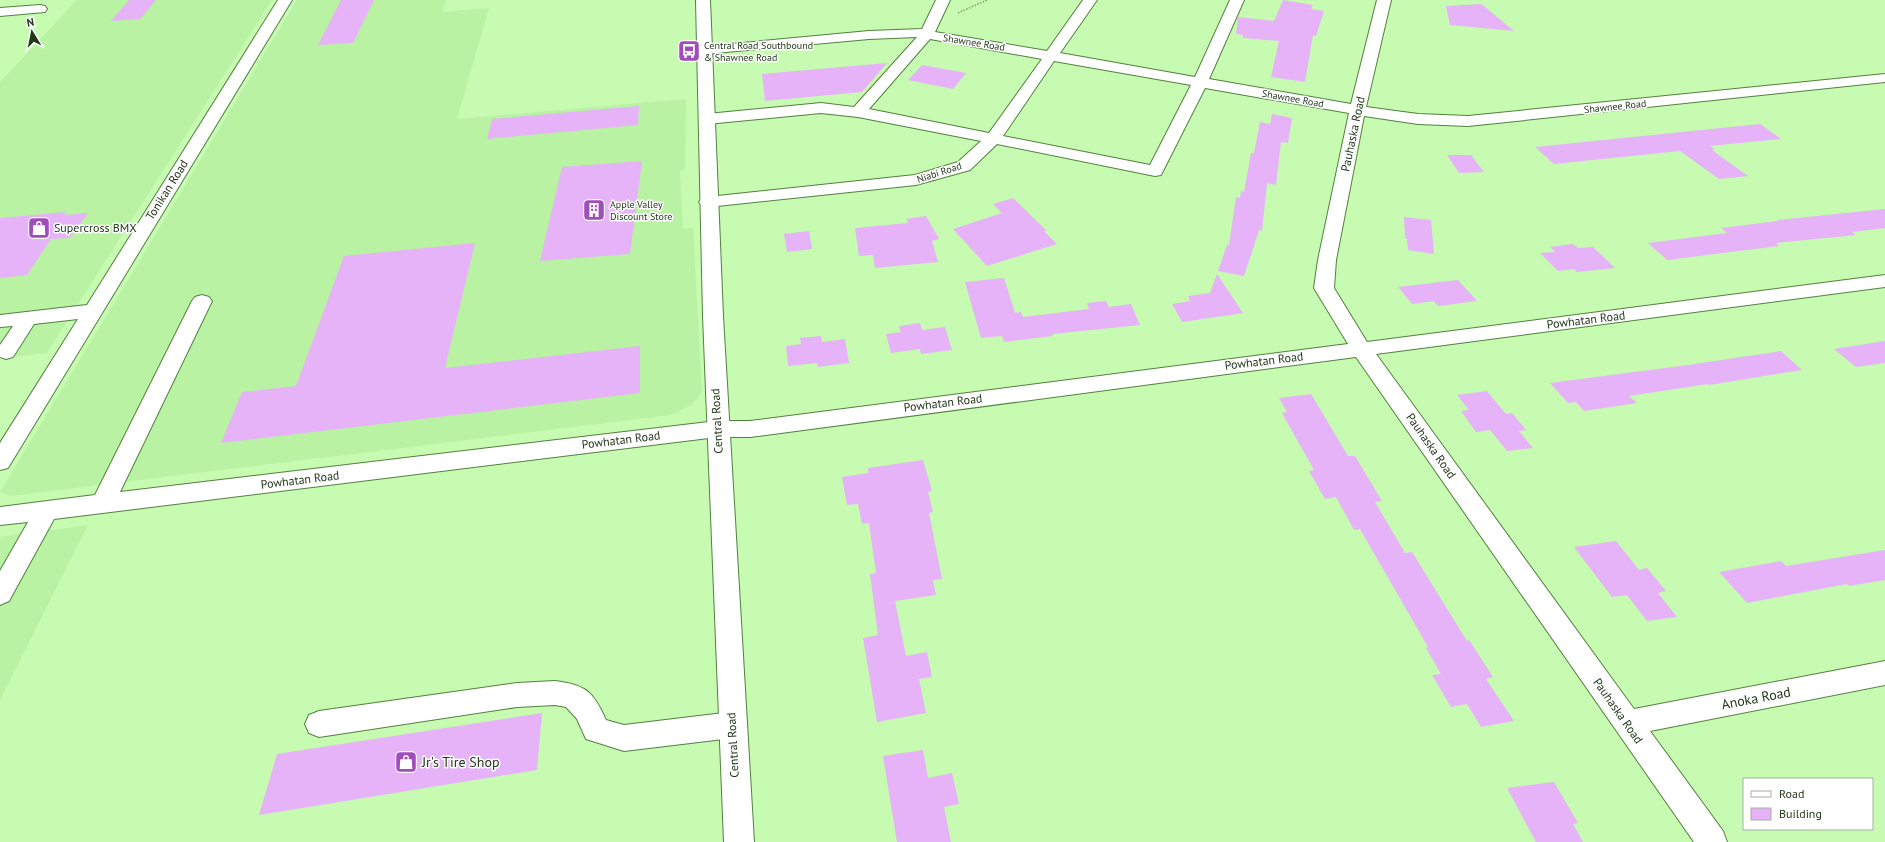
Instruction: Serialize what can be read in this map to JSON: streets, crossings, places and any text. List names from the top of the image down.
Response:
{
  "streets": {
    "street": [
      "Shawnee Road",
      "Pauhaska Road",
      "Niabi Road",
      "Tonikan Road",
      "Powhatan Road",
      "Central Road",
      "Anoka Road"
    ]
  },
  "crossings": [
    ["Shawnee Road", "Pauhaska Road"],
    ["Shawnee Road", "Niabi Road"],
    ["Shawnee Road", "Central Road"],
    ["Pauhaska Road", "Powhatan Road"],
    ["Pauhaska Road", "Anoka Road"],
    ["Niabi Road", "Central Road"],
    ["Powhatan Road", "Central Road"]
  ],
  "places": {
    "bus stop": ["Central Road Southbound & Shawnee Road"],
    "building": ["Apple Valley Discount Store"],
    "shop": ["Supercross BMX", "Jr's Tire Shop"]
  },
  "legend": ["Road", "Building"],
  "north": "top"
}
